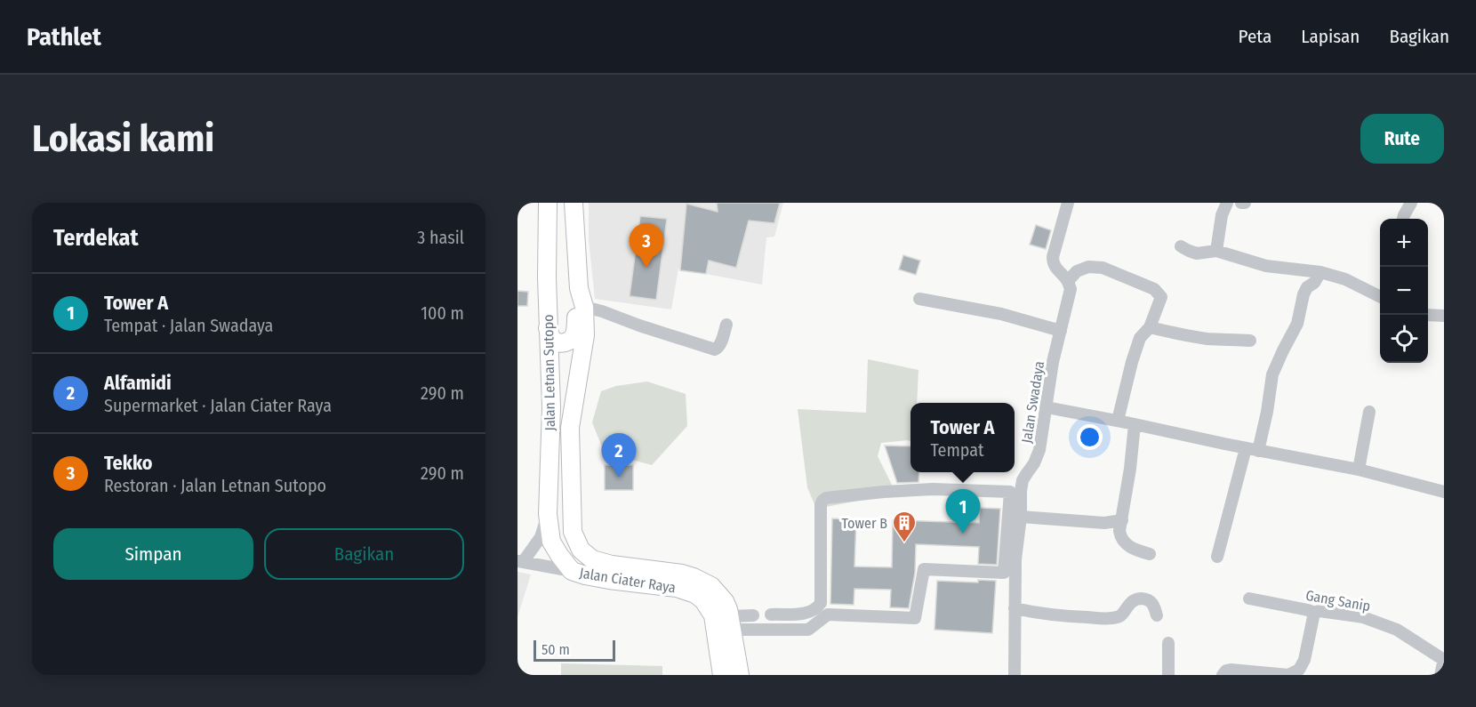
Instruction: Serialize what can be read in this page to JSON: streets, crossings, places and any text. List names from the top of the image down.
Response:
{
  "streets": {
    "main road": ["Jalan Letnan Sutopo", "Jalan Ciater Raya"],
    "street": ["Jalan Swadaya", "Gang Sanip"]
  },
  "crossings": [
    ["Jalan Letnan Sutopo", "Jalan Ciater Raya"]
  ],
  "places": {
    "building": ["Tower B"]
  },
  "scale_bar": "50 m",
  "page": {
    "header": "Pathlet",
    "nav": ["Peta", "Lapisan", "Bagikan"],
    "buttons": [
      "Rute",
      ["Simpan", "Bagikan"]
    ],
    "title": "Lokasi kami",
    "heading": ["Terdekat", "3 hasil"],
    "map_buttons": ["+", "−"],
    "pins": ["3", "2", "1"],
    "list": [
      {
        "mark": "1",
        "name": "Tower A",
        "note": "Tempat · Jalan Swadaya",
        "value": "100 m"
      },
      {
        "mark": "2",
        "name": "Alfamidi",
        "note": "Supermarket · Jalan Ciater Raya",
        "value": "290 m"
      },
      {
        "mark": "3",
        "name": "Tekko",
        "note": "Restoran · Jalan Letnan Sutopo",
        "value": "290 m"
      }
    ],
    "popup": ["Tower A", "Tempat"],
    "scale": "50 m"
  }
}
